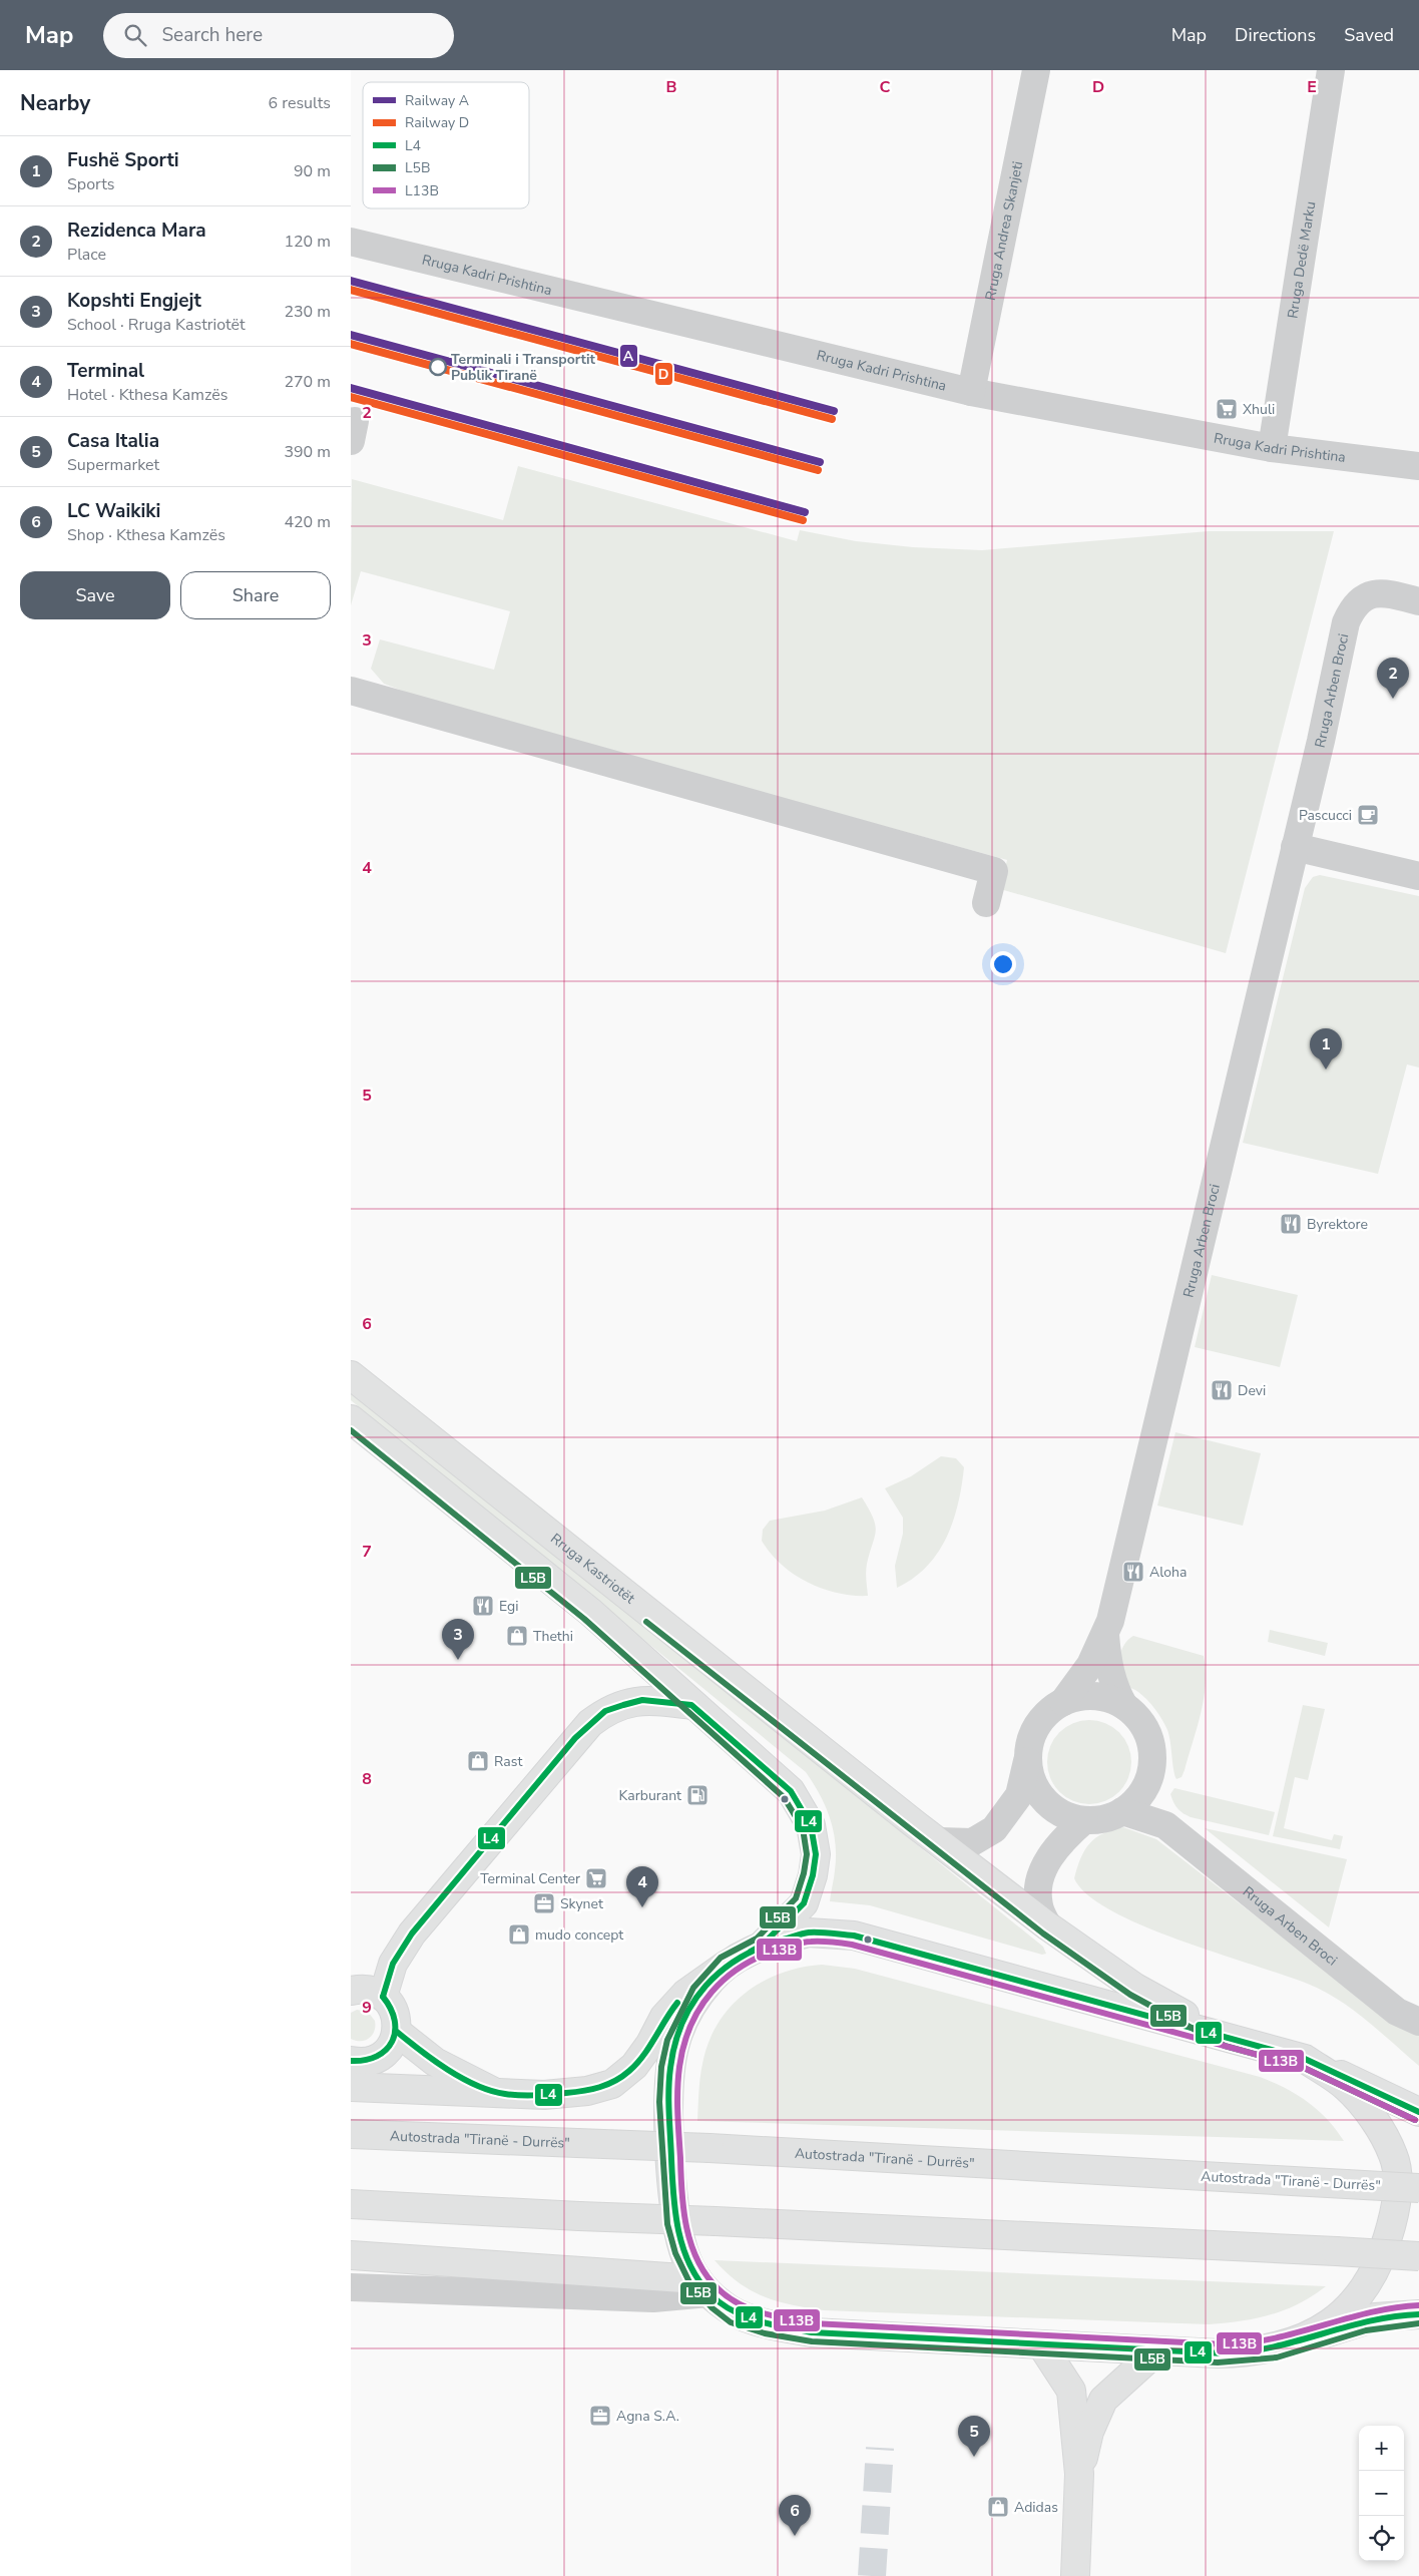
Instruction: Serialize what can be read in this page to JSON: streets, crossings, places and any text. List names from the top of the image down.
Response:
{
  "streets": {
    "main road": ["Rruga Kastriotët", "Autostrada \"Tiranë - Durrës\""],
    "street": [
      "Rruga Andrea Skanjeti",
      "Rruga Dedë Marku",
      "Rruga Kadri Prishtina",
      "Rruga Arben Broci"
    ]
  },
  "crossings": [
    ["Rruga Andrea Skanjeti", "Rruga Kadri Prishtina"],
    ["Rruga Dedë Marku", "Rruga Kadri Prishtina"],
    ["Rruga Arben Broci", "Rruga Kastriotët"]
  ],
  "places": {
    "other": ["Terminali i Transportit Publik Tiranë"],
    "supermarket": ["Xhuli", "Terminal Center"],
    "cafe": ["Pascucci"],
    "restaurant": [
      "Byrektore",
      "Devi",
      "Aloha",
      "Egi"
    ],
    "shop": [
      "Thethi",
      "Rast",
      "mudo concept",
      "Adidas"
    ],
    "fuel station": ["Karburant"],
    "office": ["Skynet", "Agna S.A."]
  },
  "lines": [
    "rail line A",
    "rail line D",
    "transit line L5B",
    "transit line L4",
    "transit line L13B"
  ],
  "legend": [
    "Railway A",
    "Railway D",
    "L4",
    "L5B",
    "L13B"
  ],
  "page": {
    "header": "Map",
    "search": "Search here",
    "nav": ["Map", "Directions", "Saved"],
    "heading": ["Nearby", "6 results"],
    "list": [
      {
        "mark": "1",
        "name": "Fushë Sporti",
        "note": "Sports",
        "value": "90 m"
      },
      {
        "mark": "2",
        "name": "Rezidenca Mara",
        "note": "Place",
        "value": "120 m"
      },
      {
        "mark": "3",
        "name": "Kopshti Engjejt",
        "note": "School · Rruga Kastriotët",
        "value": "230 m"
      },
      {
        "mark": "4",
        "name": "Terminal",
        "note": "Hotel · Kthesa Kamzës",
        "value": "270 m"
      },
      {
        "mark": "5",
        "name": "Casa Italia",
        "note": "Supermarket",
        "value": "390 m"
      },
      {
        "mark": "6",
        "name": "LC Waikiki",
        "note": "Shop · Kthesa Kamzës",
        "value": "420 m"
      }
    ],
    "buttons": ["Save", "Share"],
    "pins": [
      "2",
      "1",
      "3",
      "4",
      "5",
      "6"
    ],
    "map_buttons": ["+", "−"]
  },
  "grid": {
    "columns": [
      "B",
      "C",
      "D",
      "E"
    ],
    "rows": [
      "2",
      "3",
      "4",
      "5",
      "6",
      "7",
      "8",
      "9"
    ]
  }
}
